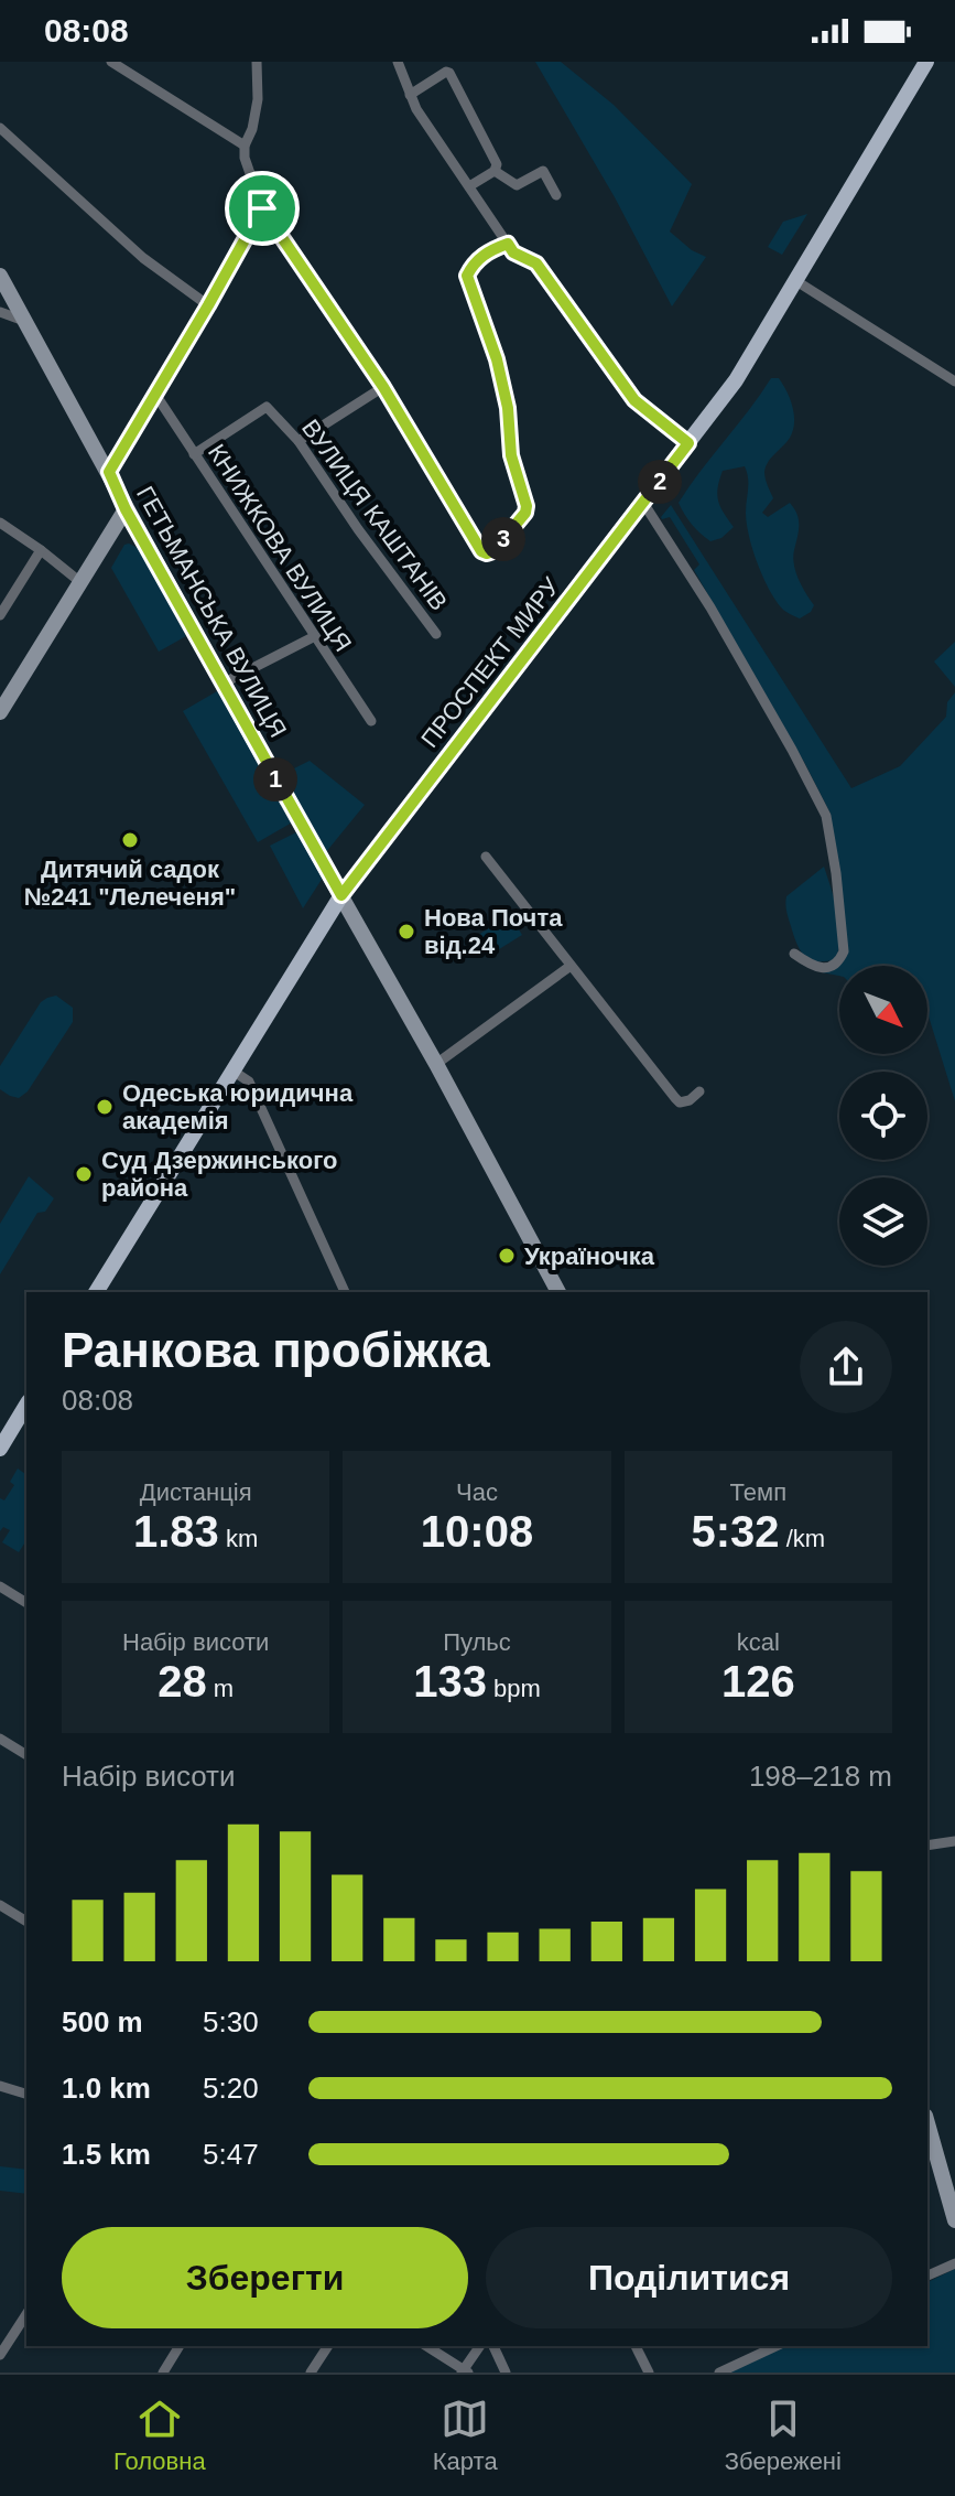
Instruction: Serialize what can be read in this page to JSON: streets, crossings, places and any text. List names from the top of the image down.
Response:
{
  "streets": {
    "main road": ["ПРОСПЕКТ МИРУ"],
    "street": ["ВУЛИЦЯ КАШТАНІВ", "КНИЖКОВА ВУЛИЦЯ", "ГЕТЬМАНСЬКА ВУЛИЦЯ"]
  },
  "crossings": [
    ["ВУЛИЦЯ КАШТАНІВ", "КНИЖКОВА ВУЛИЦЯ"],
    ["ГЕТЬМАНСЬКА ВУЛИЦЯ", "ПРОСПЕКТ МИРУ"]
  ],
  "places": [
    "Дитячий садок №241 \"Лелеченя\"",
    "Нова Почта від.24",
    "Одеська юридична академія",
    "Суд Дзержинського района",
    "Україночка"
  ],
  "north": "bottom right",
  "page": {
    "status": "08:08",
    "pins": ["2", "3", "1"],
    "heading": ["Ранкова пробіжка", "08:08"],
    "stats": [
      ["Дистанція", "1.83 km"],
      ["Час", "10:08"],
      ["Темп", "5:32 /km"],
      ["Набір висоти", "28 m"],
      ["Пульс", "133 bpm"],
      ["kcal", "126"]
    ],
    "chart": ["Набір висоти", "198–218 m"],
    "list": [
      {
        "name": "500 m",
        "note": "5:30"
      },
      {
        "name": "1.0 km",
        "note": "5:20"
      },
      {
        "name": "1.5 km",
        "note": "5:47"
      }
    ],
    "buttons": ["Зберегти", "Поділитися"],
    "tabs": ["Головна", "Карта", "Збережені"]
  }
}
